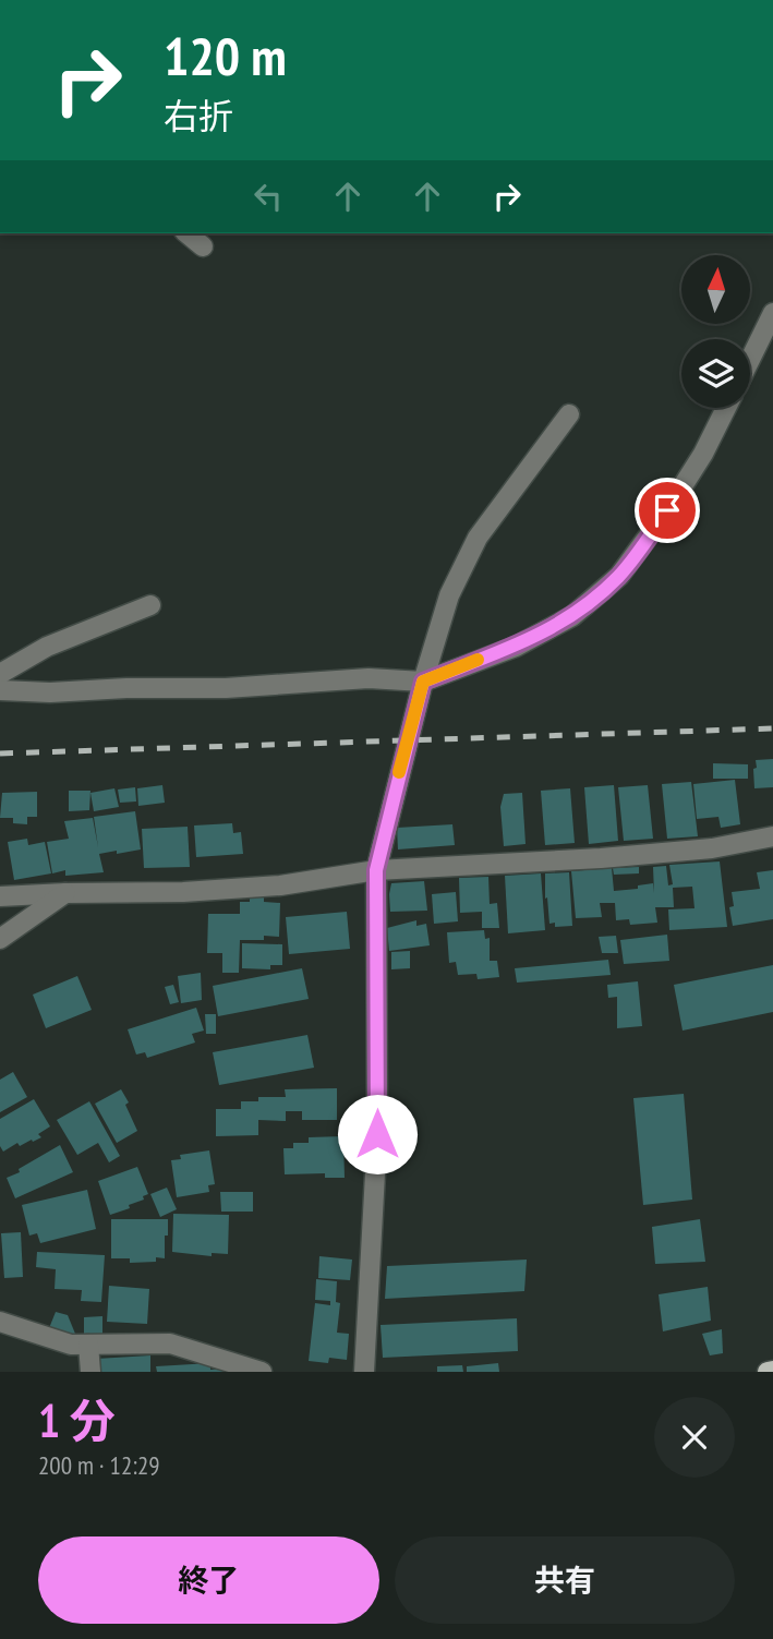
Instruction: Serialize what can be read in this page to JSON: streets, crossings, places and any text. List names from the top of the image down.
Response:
{
  "north": "top",
  "page": {
    "turn": ["120 m", "右折"],
    "heading": ["1 分", "200 m · 12:29"],
    "buttons": ["終了", "共有"]
  }
}
